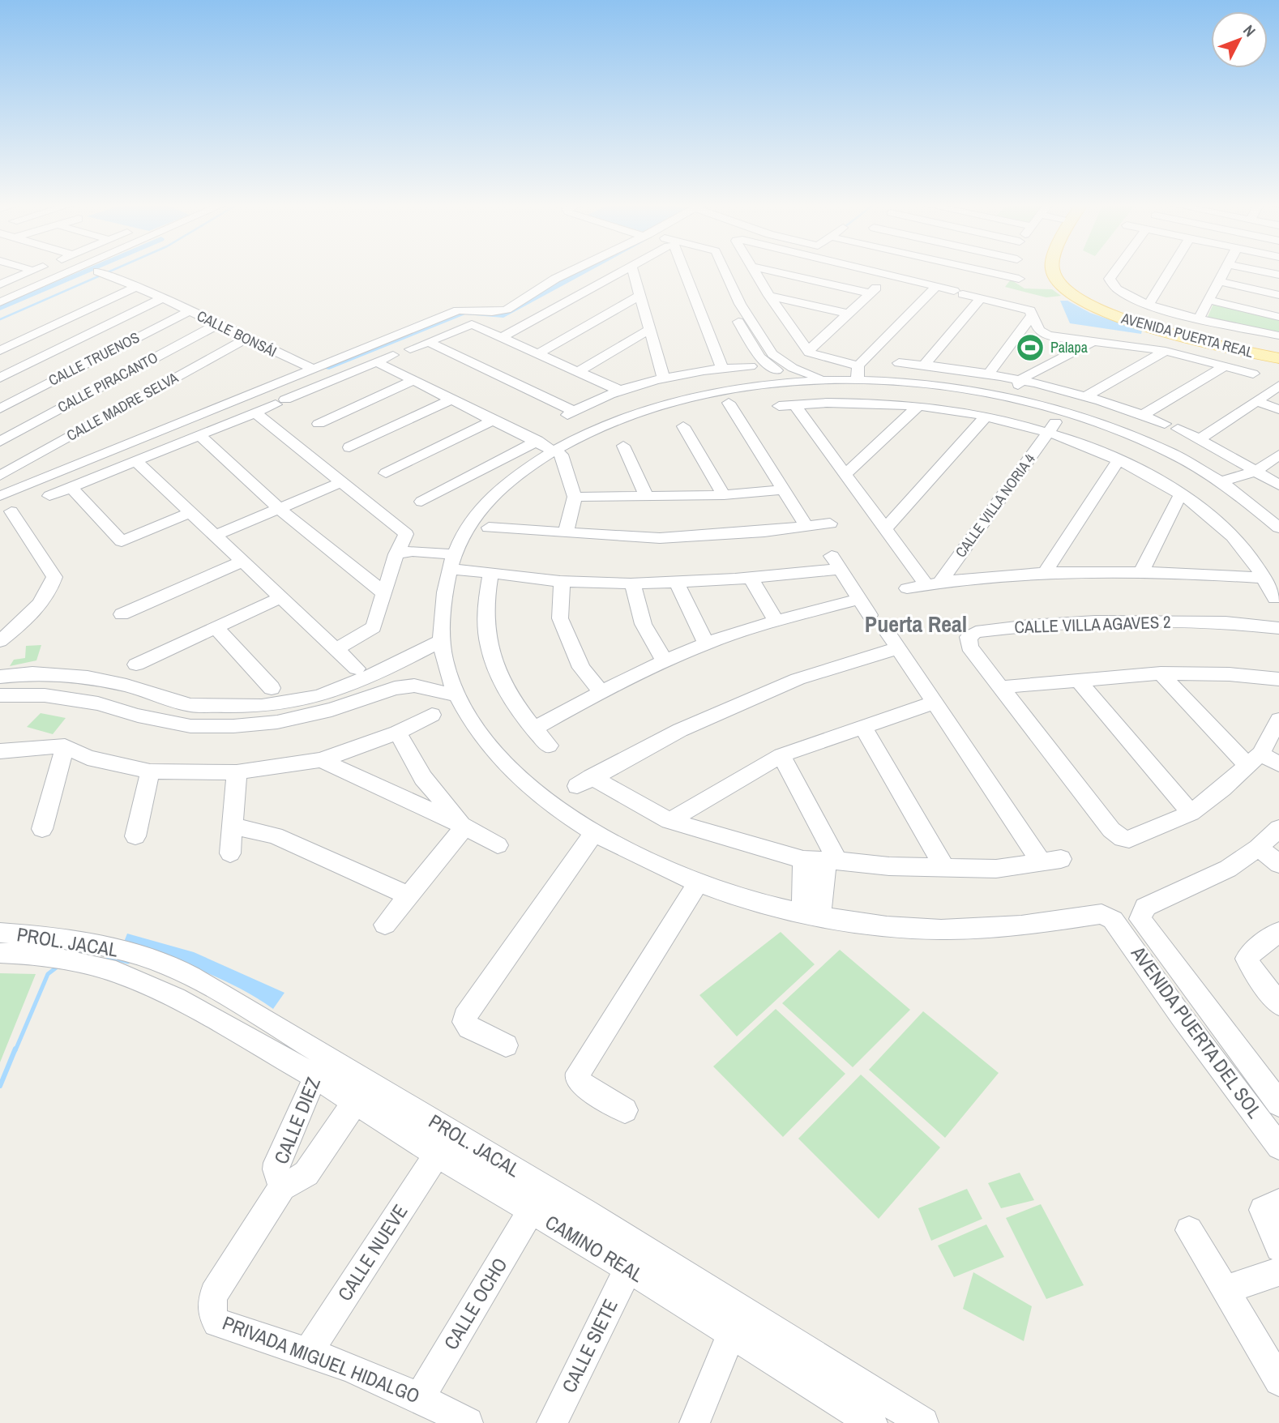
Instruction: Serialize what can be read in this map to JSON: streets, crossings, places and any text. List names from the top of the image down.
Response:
{
  "streets": {
    "main road": ["AVENIDA PUERTA REAL"],
    "street": [
      "CALLE BONSÁI",
      "CALLE TRUENOS",
      "CALLE PIRACANTO",
      "CALLE MADRE SELVA",
      "CALLE VILLA NORIA 4",
      "CALLE VILLA AGAVES 2",
      "PROL. JACAL",
      "AVENIDA PUERTA DEL SOL",
      "CALLE DIEZ",
      "CAMINO REAL",
      "CALLE NUEVE",
      "CALLE OCHO",
      "CALLE SIETE",
      "PRIVADA MIGUEL HIDALGO"
    ]
  },
  "crossings": [
    ["CALLE BONSÁI", "CALLE TRUENOS"],
    ["CALLE BONSÁI", "CALLE PIRACANTO"],
    ["CALLE BONSÁI", "CALLE MADRE SELVA"],
    ["PROL. JACAL", "CALLE DIEZ"],
    ["PROL. JACAL", "CAMINO REAL"],
    ["CALLE DIEZ", "CAMINO REAL"],
    ["CALLE DIEZ", "PRIVADA MIGUEL HIDALGO"],
    ["CAMINO REAL", "CALLE NUEVE"],
    ["CAMINO REAL", "CALLE OCHO"],
    ["CAMINO REAL", "CALLE SIETE"],
    ["CALLE NUEVE", "PRIVADA MIGUEL HIDALGO"],
    ["CALLE OCHO", "PRIVADA MIGUEL HIDALGO"]
  ],
  "districts": ["Puerta Real"],
  "places": {
    "sports": ["Palapa"]
  },
  "north": "top right"
}
